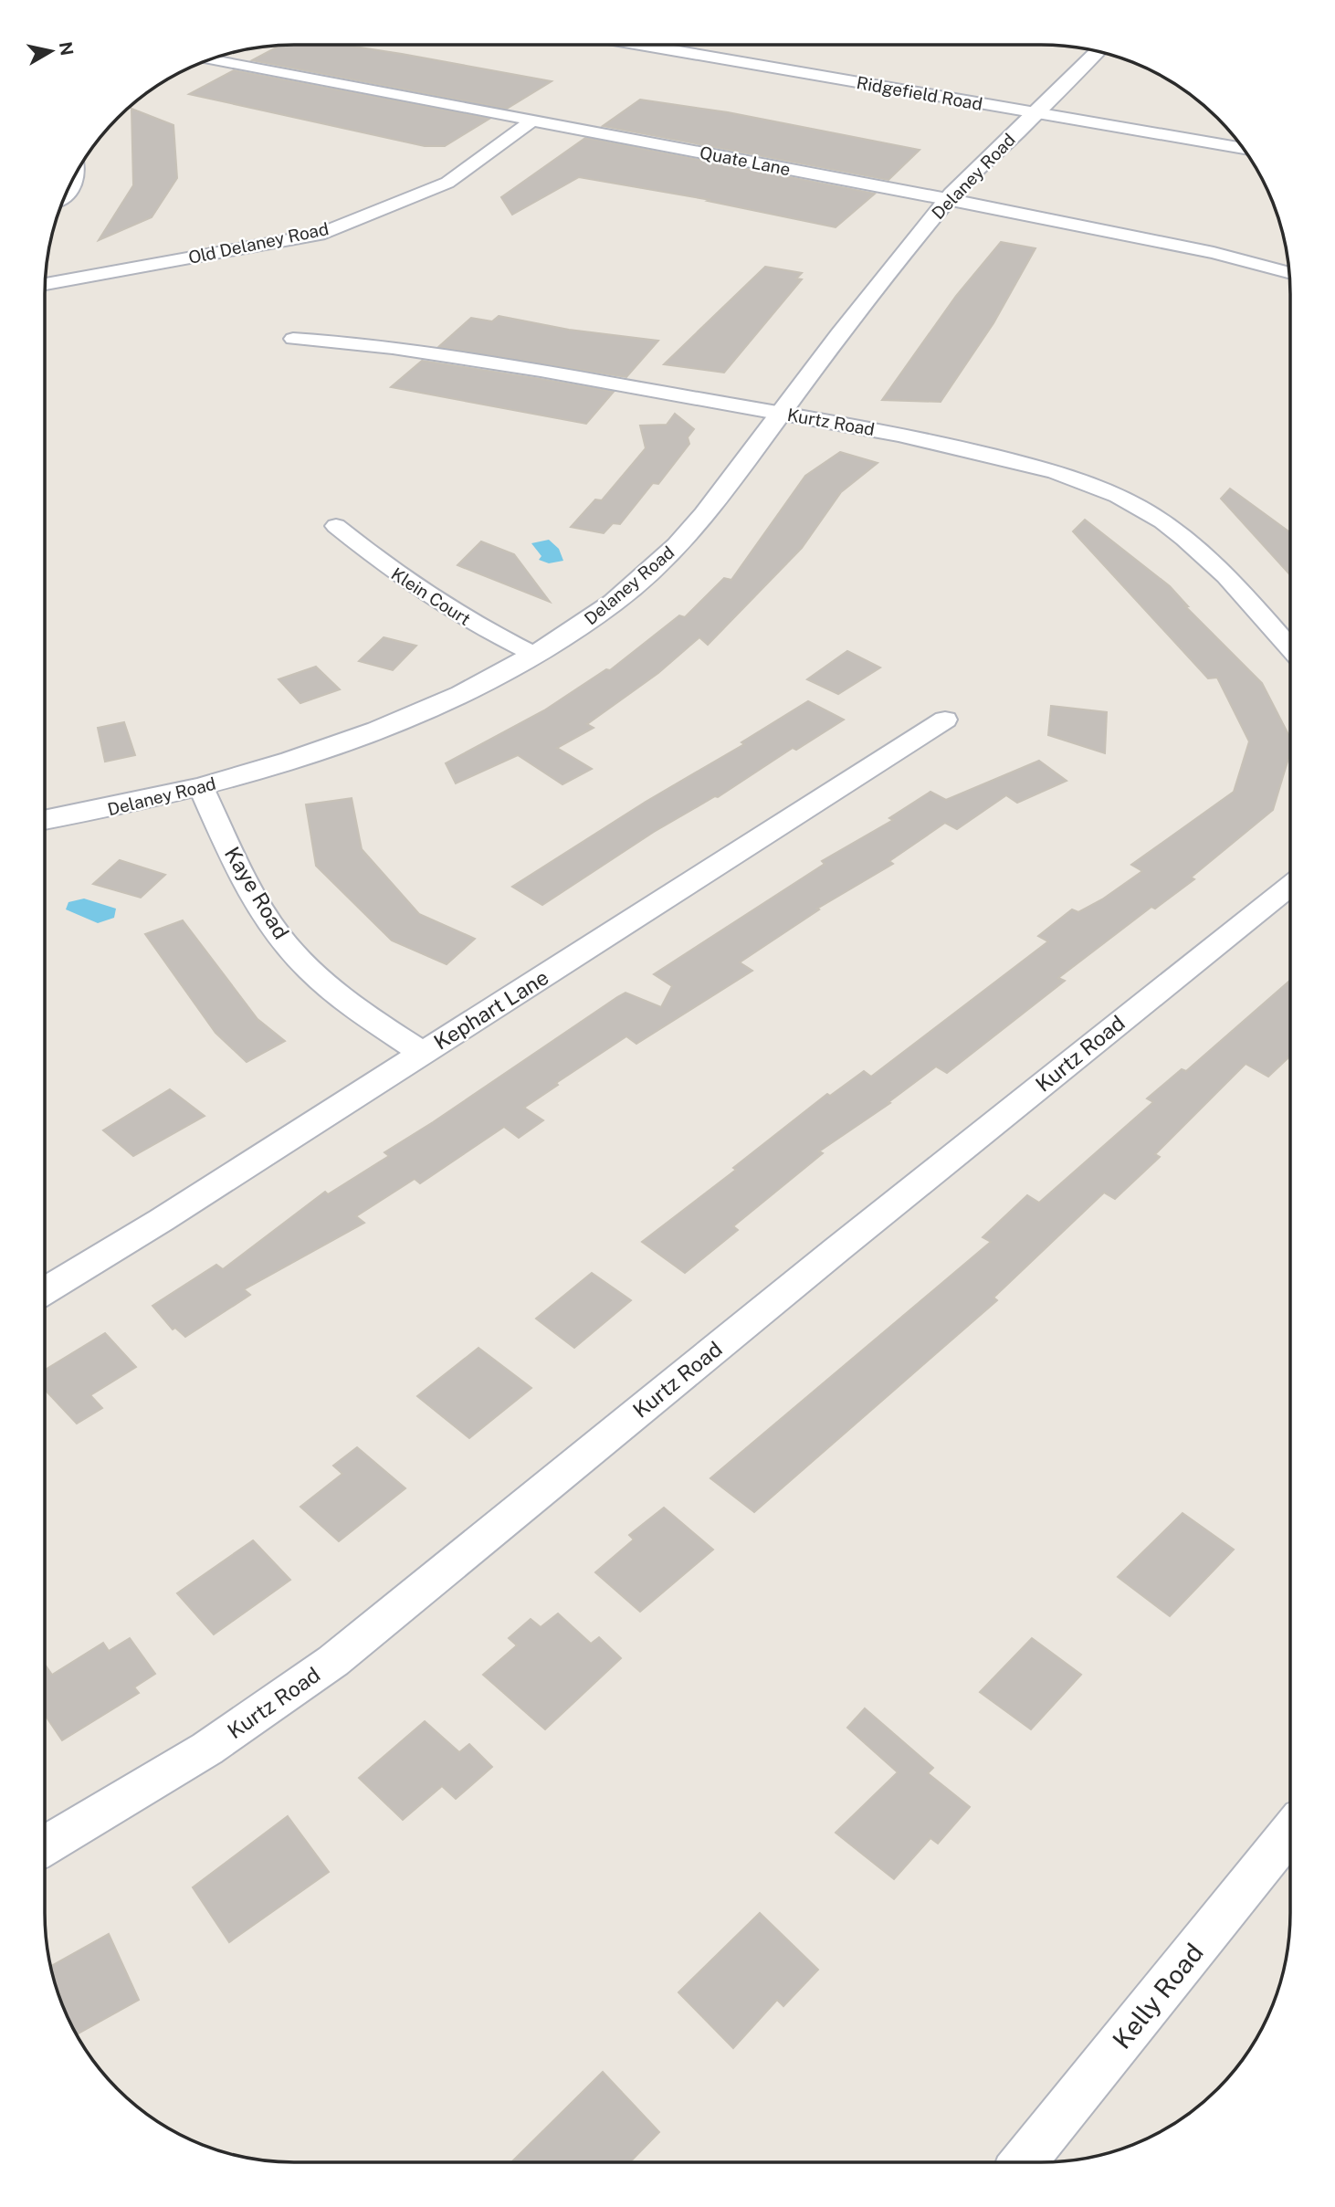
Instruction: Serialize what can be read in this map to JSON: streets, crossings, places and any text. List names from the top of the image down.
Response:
{
  "streets": {
    "street": [
      "Ridgefield Road",
      "Quate Lane",
      "Delaney Road",
      "Old Delaney Road",
      "Kurtz Road",
      "Klein Court",
      "Kaye Road",
      "Kephart Lane",
      "Kelly Road"
    ]
  },
  "crossings": [
    ["Ridgefield Road", "Delaney Road"],
    ["Quate Lane", "Delaney Road"],
    ["Quate Lane", "Old Delaney Road"],
    ["Delaney Road", "Kurtz Road"],
    ["Delaney Road", "Klein Court"],
    ["Delaney Road", "Kaye Road"],
    ["Kaye Road", "Kephart Lane"]
  ],
  "north": "right"
}
